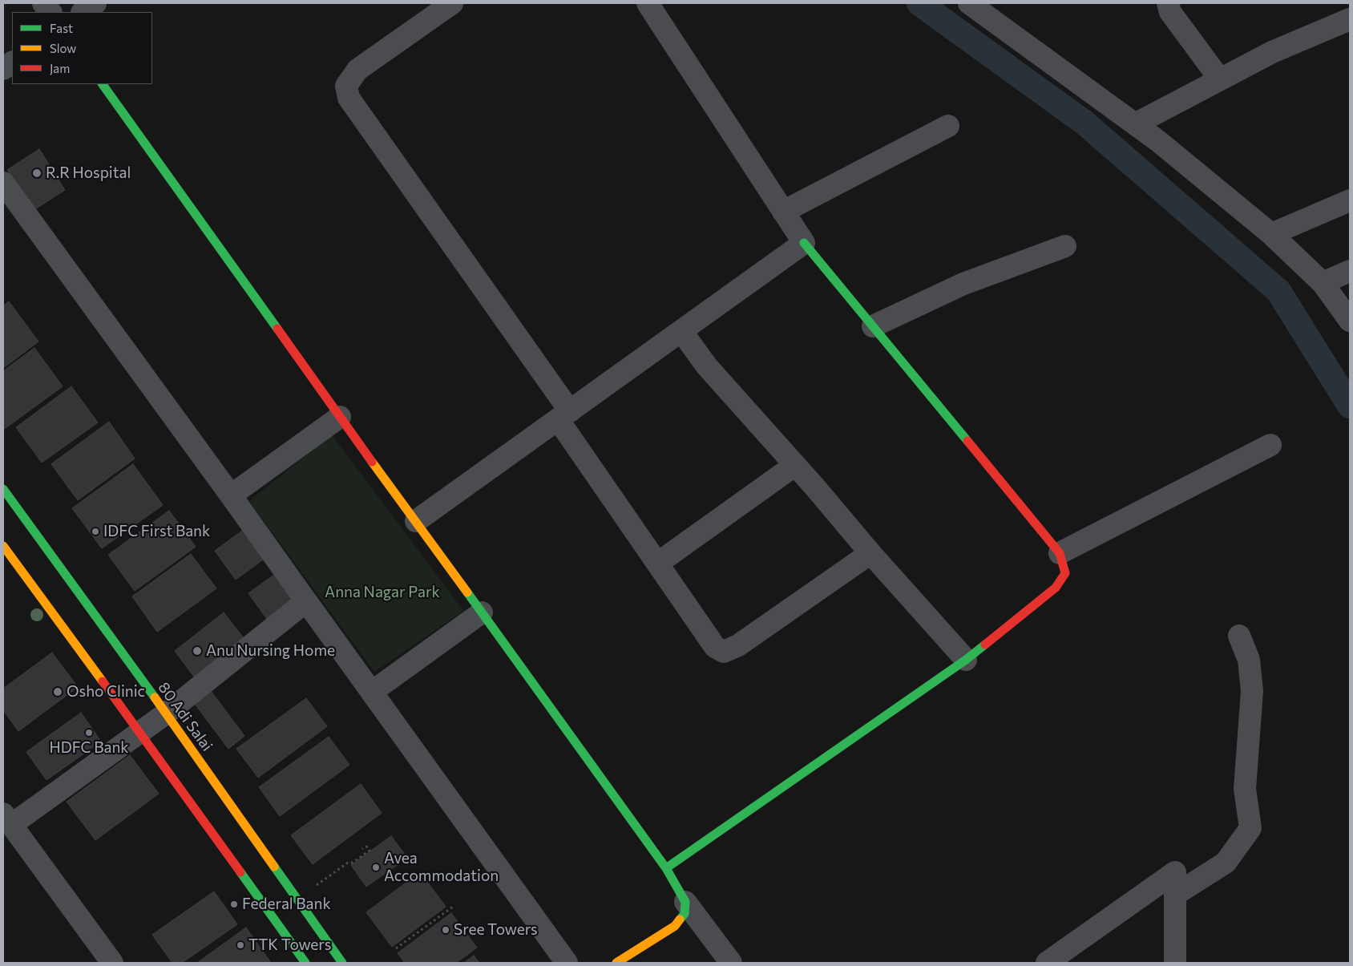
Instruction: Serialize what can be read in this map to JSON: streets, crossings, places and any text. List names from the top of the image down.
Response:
{
  "streets": {
    "street": ["80 Adi Salai"]
  },
  "parks": ["Anna Nagar Park"],
  "places": [
    "R.R Hospital",
    "IDFC First Bank",
    "Anu Nursing Home",
    "Osho Clinic",
    "HDFC Bank",
    "Avea Accommodation",
    "Federal Bank",
    "Sree Towers",
    "TTK Towers"
  ],
  "legend": ["Fast", "Slow", "Jam"]
}
